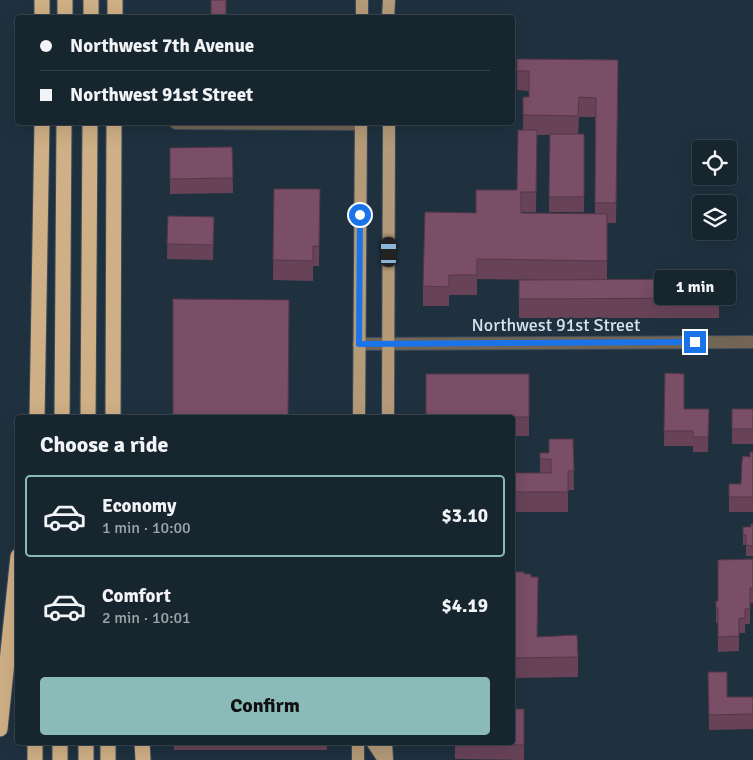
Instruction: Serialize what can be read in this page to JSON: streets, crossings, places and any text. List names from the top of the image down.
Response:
{
  "streets": {
    "street": ["Northwest 91st Street"]
  },
  "page": {
    "banner": ["Northwest 7th Avenue", "Northwest 91st Street"],
    "bubble": "1 min",
    "heading": "Choose a ride",
    "list": [
      {
        "name": "Economy",
        "note": "1 min · 10:00",
        "value": "$3.10"
      },
      {
        "name": "Comfort",
        "note": "2 min · 10:01",
        "value": "$4.19"
      }
    ],
    "buttons": "Confirm"
  }
}
